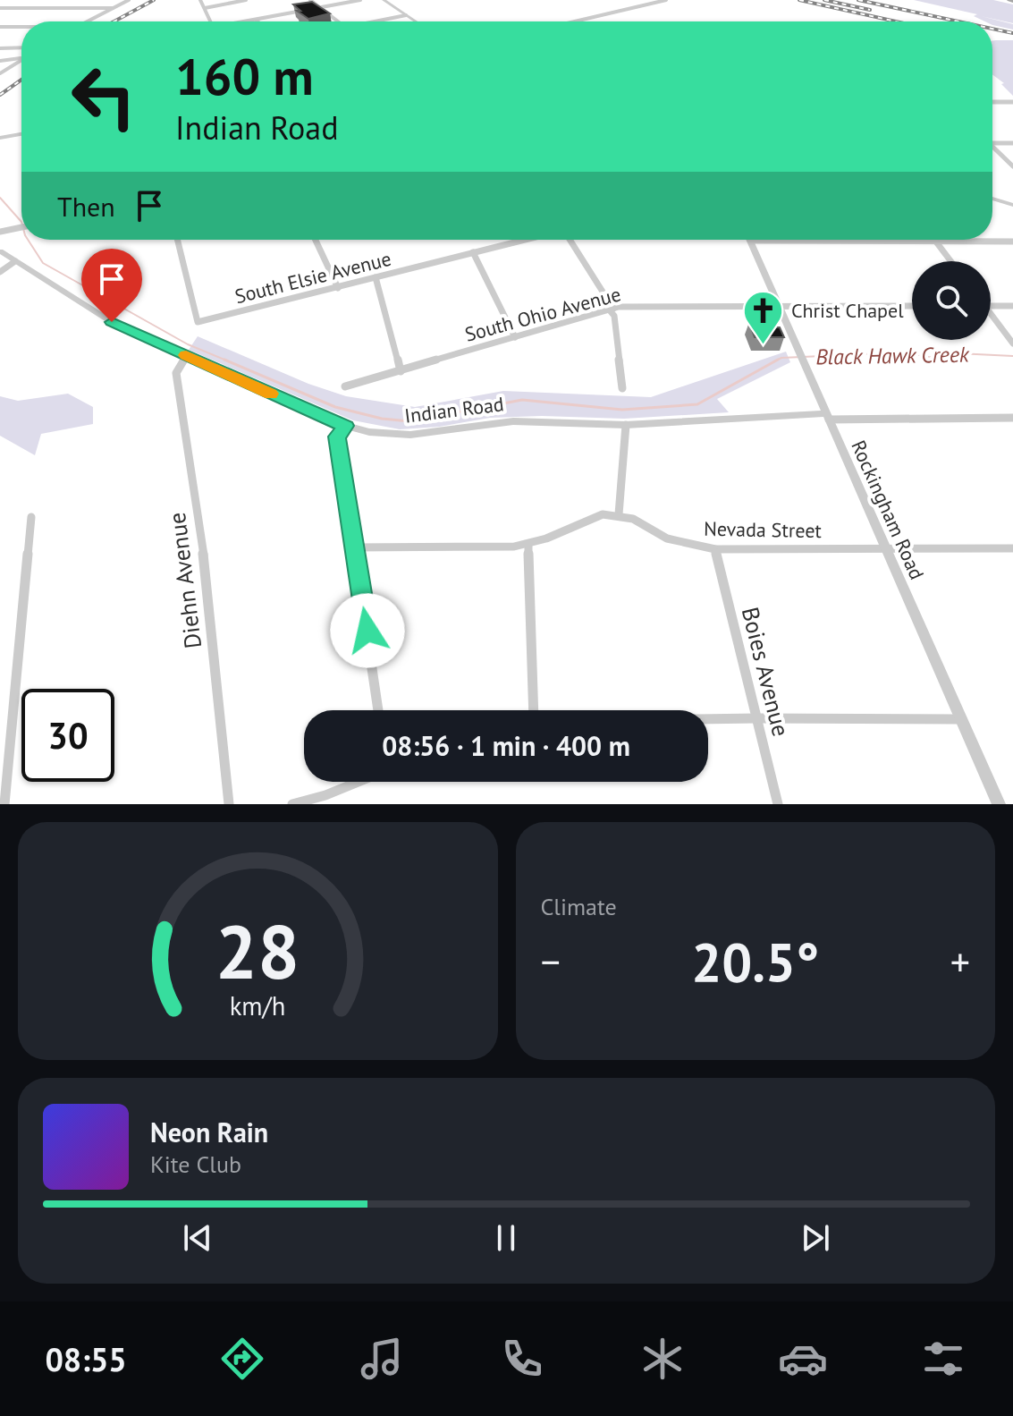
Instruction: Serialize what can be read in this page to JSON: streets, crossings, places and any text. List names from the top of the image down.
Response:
{
  "streets": {
    "street": [
      "South Elsie Avenue",
      "South Ohio Avenue",
      "Indian Road",
      "Rockingham Road",
      "Nevada Street",
      "Diehn Avenue",
      "Boies Avenue"
    ]
  },
  "crossings": [
    ["South Ohio Avenue", "Rockingham Road"],
    ["Indian Road", "Rockingham Road"],
    ["Indian Road", "Diehn Avenue"],
    ["Rockingham Road", "Nevada Street"],
    ["Nevada Street", "Boies Avenue"]
  ],
  "water": ["Black Hawk Creek"],
  "places": {
    "church": ["Christ Chapel"]
  },
  "page": {
    "turn": ["160 m", "Indian Road"],
    "then": "Then",
    "limit": "30",
    "trip": "08:56 · 1 min · 400 m",
    "tile": "Climate",
    "heat": ["−", "20.5°", "+"],
    "song": ["Neon Rain", "Kite Club"],
    "tabs": "08:55",
    "gauge": ["28", "km/h"]
  }
}
